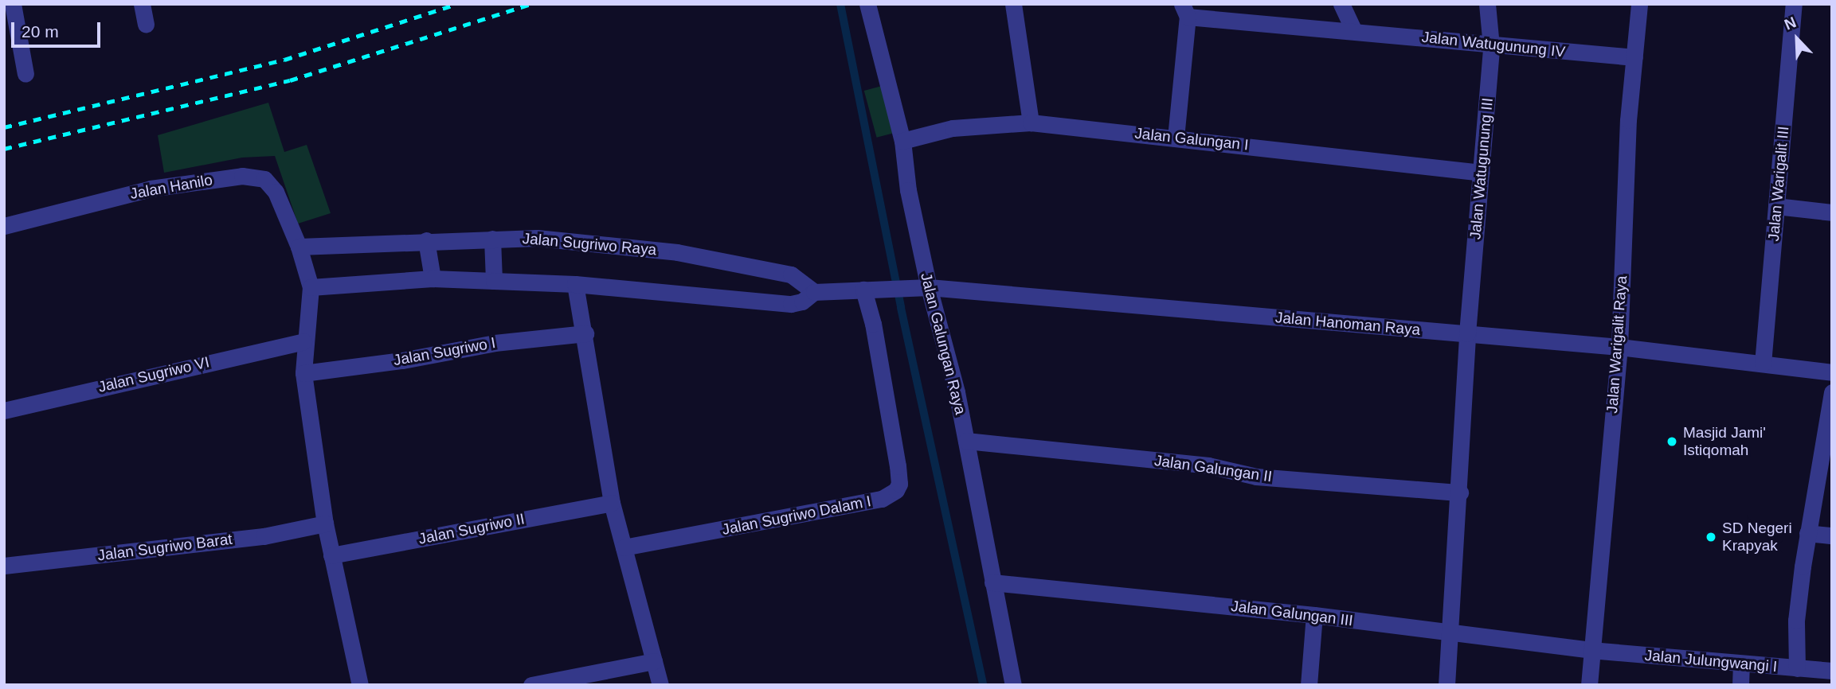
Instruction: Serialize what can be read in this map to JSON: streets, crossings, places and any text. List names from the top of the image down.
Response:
{
  "streets": {
    "street": [
      "Jalan Watugunung IV",
      "Jalan Galungan I",
      "Jalan Watugunung III",
      "Jalan Warigalit III",
      "Jalan Hanilo",
      "Jalan Sugriwo Raya",
      "Jalan Hanoman Raya",
      "Jalan Galungan Raya",
      "Jalan Warigalit Raya",
      "Jalan Sugriwo I",
      "Jalan Sugriwo VI",
      "Jalan Galungan II",
      "Jalan Sugriwo Dalam I",
      "Jalan Sugriwo II",
      "Jalan Sugriwo Barat",
      "Jalan Galungan III",
      "Jalan Julungwangi I"
    ]
  },
  "crossings": [
    ["Jalan Watugunung IV", "Jalan Galungan I"],
    ["Jalan Watugunung IV", "Jalan Watugunung III"],
    ["Jalan Watugunung IV", "Jalan Warigalit Raya"],
    ["Jalan Galungan I", "Jalan Watugunung III"],
    ["Jalan Galungan I", "Jalan Galungan Raya"],
    ["Jalan Watugunung III", "Jalan Hanoman Raya"],
    ["Jalan Warigalit III", "Jalan Hanoman Raya"],
    ["Jalan Hanilo", "Jalan Sugriwo Raya"],
    ["Jalan Hanoman Raya", "Jalan Galungan Raya"],
    ["Jalan Hanoman Raya", "Jalan Warigalit Raya"],
    ["Jalan Hanoman Raya", "Jalan Sugriwo Dalam I"],
    ["Jalan Galungan Raya", "Jalan Galungan II"],
    ["Jalan Galungan Raya", "Jalan Galungan III"],
    ["Jalan Warigalit Raya", "Jalan Galungan III"],
    ["Jalan Warigalit Raya", "Jalan Julungwangi I"],
    ["Jalan Galungan III", "Jalan Julungwangi I"]
  ],
  "places": ["Masjid Jami' Istiqomah", "SD Negeri Krapyak"],
  "scale_bar": "20 m",
  "north": "top left"
}
